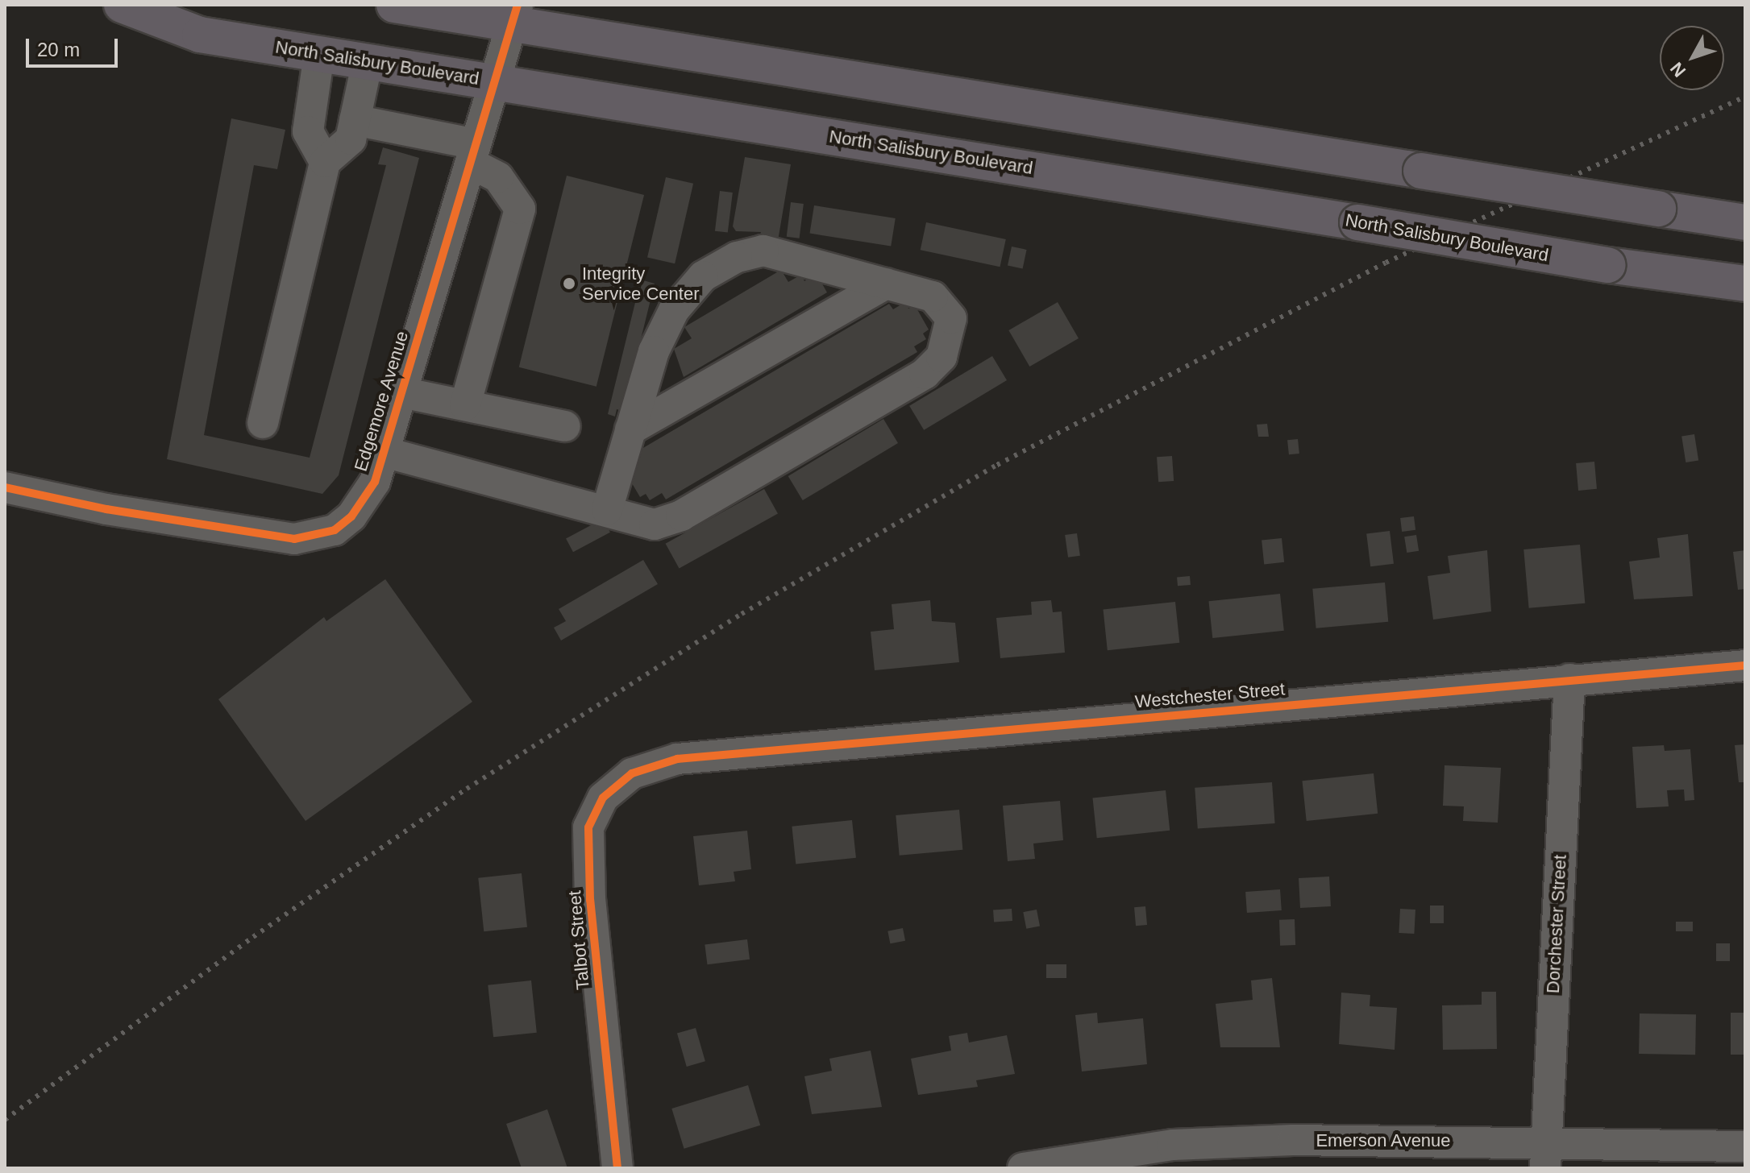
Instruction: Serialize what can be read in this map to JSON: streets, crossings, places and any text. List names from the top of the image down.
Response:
{
  "streets": {
    "main road": ["North Salisbury Boulevard"],
    "street": [
      "Edgemore Avenue",
      "Westchester Street",
      "Dorchester Street",
      "Talbot Street",
      "Emerson Avenue"
    ]
  },
  "crossings": [
    ["North Salisbury Boulevard", "Edgemore Avenue"],
    ["Westchester Street", "Dorchester Street"],
    ["Westchester Street", "Talbot Street"],
    ["Dorchester Street", "Emerson Avenue"]
  ],
  "places": ["Integrity Service Center"],
  "scale_bar": "20 m",
  "north": "bottom left"
}
